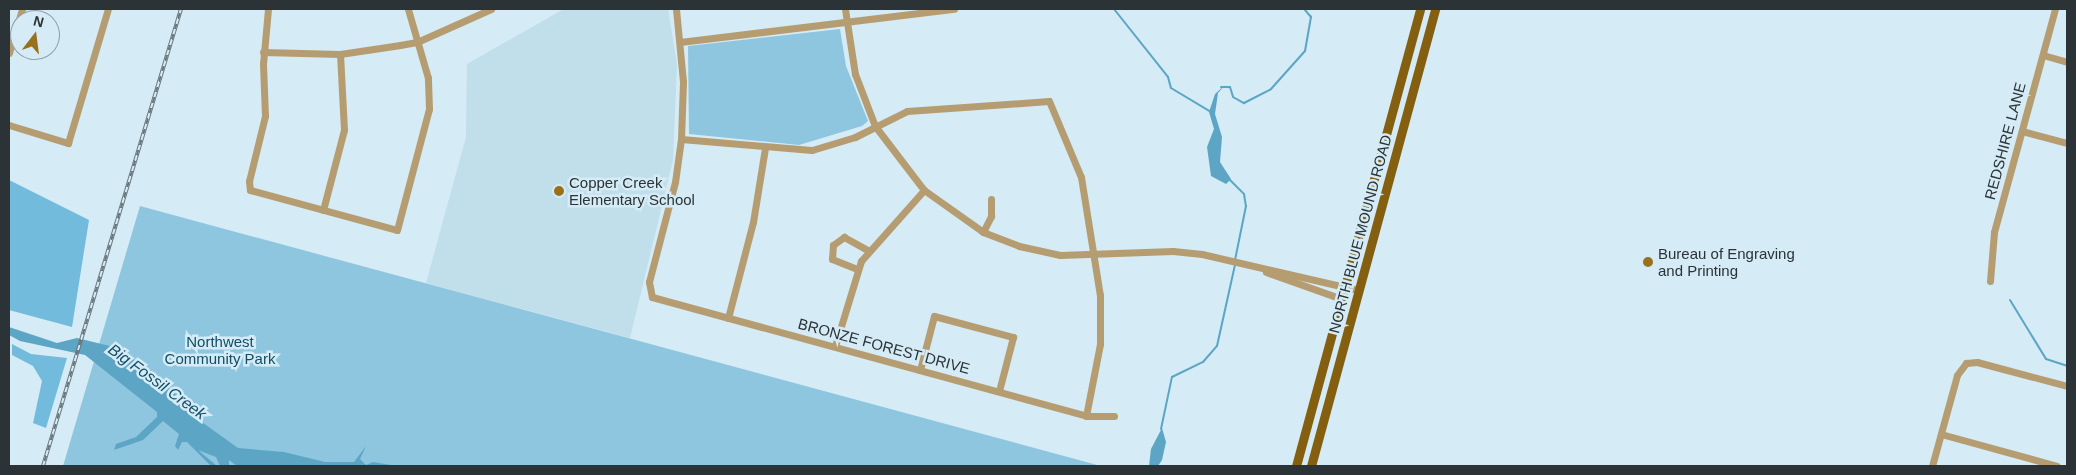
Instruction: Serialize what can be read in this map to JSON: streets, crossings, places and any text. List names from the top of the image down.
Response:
{
  "streets": {
    "main road": ["NORTH BLUE MOUND ROAD"],
    "street": ["REDSHIRE LANE", "BRONZE FOREST DRIVE"]
  },
  "water": ["Big Fossil Creek"],
  "parks": ["Northwest Community Park"],
  "places": ["Copper Creek Elementary School", "Bureau of Engraving and Printing"],
  "north": "top"
}
